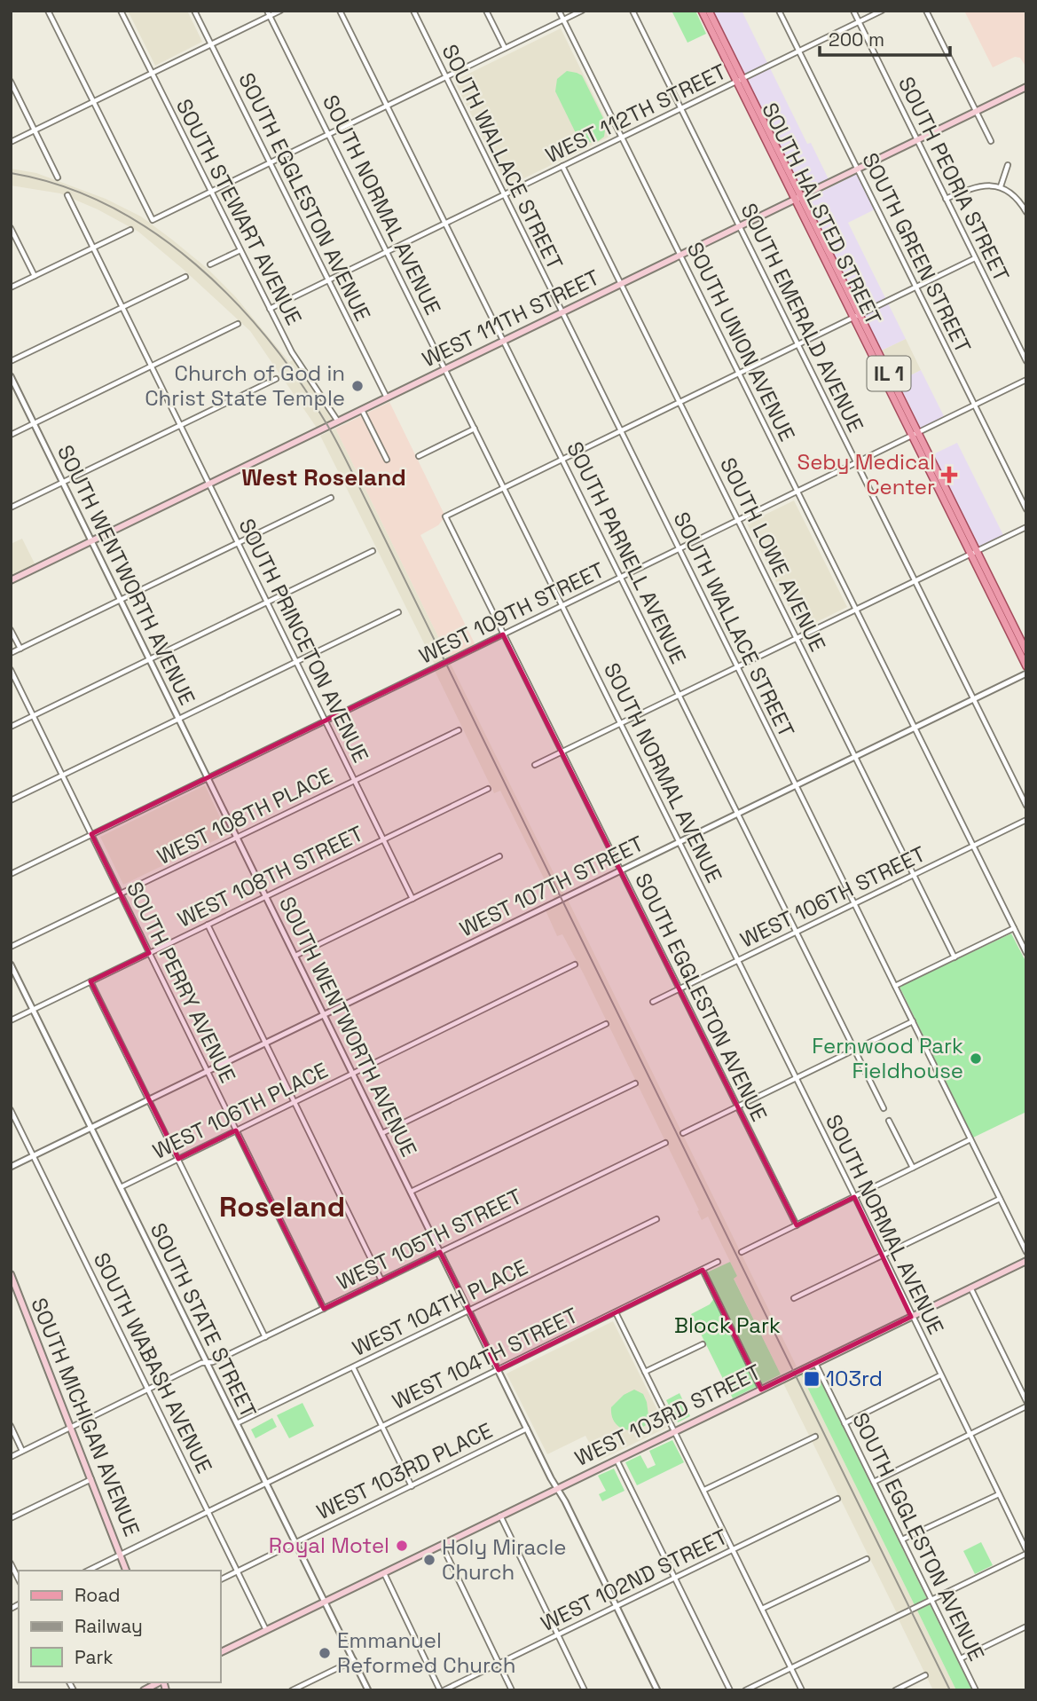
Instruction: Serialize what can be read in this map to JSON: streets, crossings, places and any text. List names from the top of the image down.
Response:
{
  "streets": {
    "main road": [
      "SOUTH HALSTED STREET",
      "WEST 111TH STREET",
      "IL 1",
      "WEST 103RD STREET",
      "SOUTH MICHIGAN AVENUE"
    ],
    "street": [
      "WEST 112TH STREET",
      "SOUTH WALLACE STREET",
      "SOUTH PEORIA STREET",
      "SOUTH EGGLESTON AVENUE",
      "SOUTH NORMAL AVENUE",
      "SOUTH STEWART AVENUE",
      "SOUTH GREEN STREET",
      "SOUTH EMERALD AVENUE",
      "SOUTH UNION AVENUE",
      "SOUTH PARNELL AVENUE",
      "SOUTH LOWE AVENUE",
      "SOUTH WENTWORTH AVENUE",
      "WEST 109TH STREET",
      "SOUTH PRINCETON AVENUE",
      "WEST 108TH PLACE",
      "WEST 108TH STREET",
      "WEST 107TH STREET",
      "WEST 106TH STREET",
      "SOUTH PERRY AVENUE",
      "WEST 106TH PLACE",
      "WEST 105TH STREET",
      "WEST 104TH PLACE",
      "SOUTH STATE STREET",
      "WEST 104TH STREET",
      "SOUTH WABASH AVENUE",
      "WEST 103RD PLACE",
      "WEST 102ND STREET"
    ]
  },
  "crossings": [
    ["WEST 112TH STREET", "SOUTH WALLACE STREET"],
    ["WEST 112TH STREET", "SOUTH PEORIA STREET"],
    ["WEST 112TH STREET", "SOUTH EGGLESTON AVENUE"],
    ["WEST 112TH STREET", "SOUTH NORMAL AVENUE"],
    ["WEST 112TH STREET", "SOUTH STEWART AVENUE"],
    ["WEST 112TH STREET", "SOUTH HALSTED STREET"],
    ["WEST 112TH STREET", "SOUTH GREEN STREET"],
    ["WEST 112TH STREET", "SOUTH EMERALD AVENUE"],
    ["WEST 112TH STREET", "SOUTH UNION AVENUE"],
    ["WEST 112TH STREET", "SOUTH PARNELL AVENUE"],
    ["WEST 112TH STREET", "SOUTH LOWE AVENUE"],
    ["SOUTH WALLACE STREET", "WEST 111TH STREET"],
    ["SOUTH WALLACE STREET", "WEST 109TH STREET"],
    ["SOUTH WALLACE STREET", "WEST 107TH STREET"],
    ["SOUTH WALLACE STREET", "WEST 106TH STREET"],
    ["SOUTH PEORIA STREET", "WEST 111TH STREET"],
    ["SOUTH EGGLESTON AVENUE", "SOUTH NORMAL AVENUE"],
    ["SOUTH EGGLESTON AVENUE", "WEST 111TH STREET"],
    ["SOUTH EGGLESTON AVENUE", "WEST 109TH STREET"],
    ["SOUTH EGGLESTON AVENUE", "WEST 107TH STREET"],
    ["SOUTH EGGLESTON AVENUE", "WEST 106TH STREET"],
    ["SOUTH EGGLESTON AVENUE", "WEST 103RD STREET"],
    ["SOUTH NORMAL AVENUE", "WEST 111TH STREET"],
    ["SOUTH NORMAL AVENUE", "WEST 109TH STREET"],
    ["SOUTH NORMAL AVENUE", "WEST 107TH STREET"],
    ["SOUTH NORMAL AVENUE", "WEST 106TH STREET"],
    ["SOUTH NORMAL AVENUE", "WEST 103RD STREET"],
    ["SOUTH STEWART AVENUE", "WEST 111TH STREET"],
    ["SOUTH HALSTED STREET", "WEST 111TH STREET"],
    ["SOUTH HALSTED STREET", "WEST 109TH STREET"],
    ["SOUTH GREEN STREET", "WEST 111TH STREET"],
    ["SOUTH GREEN STREET", "WEST 109TH STREET"],
    ["SOUTH EMERALD AVENUE", "WEST 111TH STREET"],
    ["SOUTH EMERALD AVENUE", "WEST 109TH STREET"],
    ["SOUTH EMERALD AVENUE", "WEST 107TH STREET"],
    ["WEST 111TH STREET", "SOUTH UNION AVENUE"],
    ["WEST 111TH STREET", "SOUTH PARNELL AVENUE"],
    ["WEST 111TH STREET", "SOUTH LOWE AVENUE"],
    ["WEST 111TH STREET", "SOUTH WENTWORTH AVENUE"],
    ["WEST 111TH STREET", "SOUTH PRINCETON AVENUE"],
    ["SOUTH UNION AVENUE", "WEST 109TH STREET"],
    ["SOUTH UNION AVENUE", "WEST 107TH STREET"],
    ["SOUTH UNION AVENUE", "WEST 106TH STREET"],
    ["SOUTH PARNELL AVENUE", "WEST 109TH STREET"],
    ["SOUTH PARNELL AVENUE", "WEST 107TH STREET"],
    ["SOUTH PARNELL AVENUE", "WEST 106TH STREET"],
    ["SOUTH LOWE AVENUE", "WEST 109TH STREET"],
    ["SOUTH LOWE AVENUE", "WEST 107TH STREET"],
    ["SOUTH LOWE AVENUE", "WEST 106TH STREET"],
    ["SOUTH WENTWORTH AVENUE", "WEST 109TH STREET"],
    ["SOUTH WENTWORTH AVENUE", "WEST 108TH PLACE"],
    ["SOUTH WENTWORTH AVENUE", "WEST 108TH STREET"],
    ["SOUTH WENTWORTH AVENUE", "WEST 107TH STREET"],
    ["SOUTH WENTWORTH AVENUE", "WEST 106TH PLACE"],
    ["SOUTH WENTWORTH AVENUE", "WEST 105TH STREET"],
    ["SOUTH WENTWORTH AVENUE", "WEST 104TH PLACE"],
    ["SOUTH WENTWORTH AVENUE", "WEST 104TH STREET"],
    ["SOUTH WENTWORTH AVENUE", "WEST 103RD STREET"],
    ["SOUTH WENTWORTH AVENUE", "WEST 103RD PLACE"],
    ["SOUTH WENTWORTH AVENUE", "WEST 102ND STREET"],
    ["WEST 109TH STREET", "SOUTH PRINCETON AVENUE"],
    ["WEST 109TH STREET", "SOUTH PERRY AVENUE"],
    ["SOUTH PRINCETON AVENUE", "WEST 108TH PLACE"],
    ["SOUTH PRINCETON AVENUE", "WEST 108TH STREET"],
    ["WEST 108TH PLACE", "SOUTH PERRY AVENUE"],
    ["WEST 108TH STREET", "SOUTH PERRY AVENUE"],
    ["WEST 108TH STREET", "SOUTH STATE STREET"],
    ["WEST 107TH STREET", "SOUTH PERRY AVENUE"],
    ["WEST 107TH STREET", "SOUTH STATE STREET"],
    ["WEST 107TH STREET", "SOUTH WABASH AVENUE"],
    ["SOUTH PERRY AVENUE", "WEST 106TH PLACE"],
    ["SOUTH PERRY AVENUE", "WEST 105TH STREET"],
    ["WEST 106TH PLACE", "SOUTH STATE STREET"],
    ["WEST 105TH STREET", "SOUTH STATE STREET"],
    ["WEST 105TH STREET", "SOUTH WABASH AVENUE"],
    ["WEST 105TH STREET", "SOUTH MICHIGAN AVENUE"],
    ["WEST 104TH PLACE", "SOUTH STATE STREET"],
    ["SOUTH STATE STREET", "WEST 104TH STREET"],
    ["SOUTH STATE STREET", "WEST 103RD STREET"],
    ["SOUTH STATE STREET", "WEST 103RD PLACE"],
    ["WEST 104TH STREET", "SOUTH WABASH AVENUE"],
    ["WEST 104TH STREET", "SOUTH MICHIGAN AVENUE"],
    ["SOUTH WABASH AVENUE", "WEST 103RD STREET"],
    ["SOUTH WABASH AVENUE", "WEST 103RD PLACE"]
  ],
  "districts": ["West Roseland", "Roseland"],
  "parks": ["Block Park"],
  "places": {
    "other": [
      "Church of God in Christ State Temple",
      "Fernwood Park Fieldhouse",
      "Royal Motel",
      "Holy Miracle Church",
      "Emmanuel Reformed Church"
    ],
    "health": ["Seby Medical Center"],
    "transit": ["103rd"]
  },
  "legend": ["Road", "Railway", "Park"],
  "scale_bar": "200 m"
}
